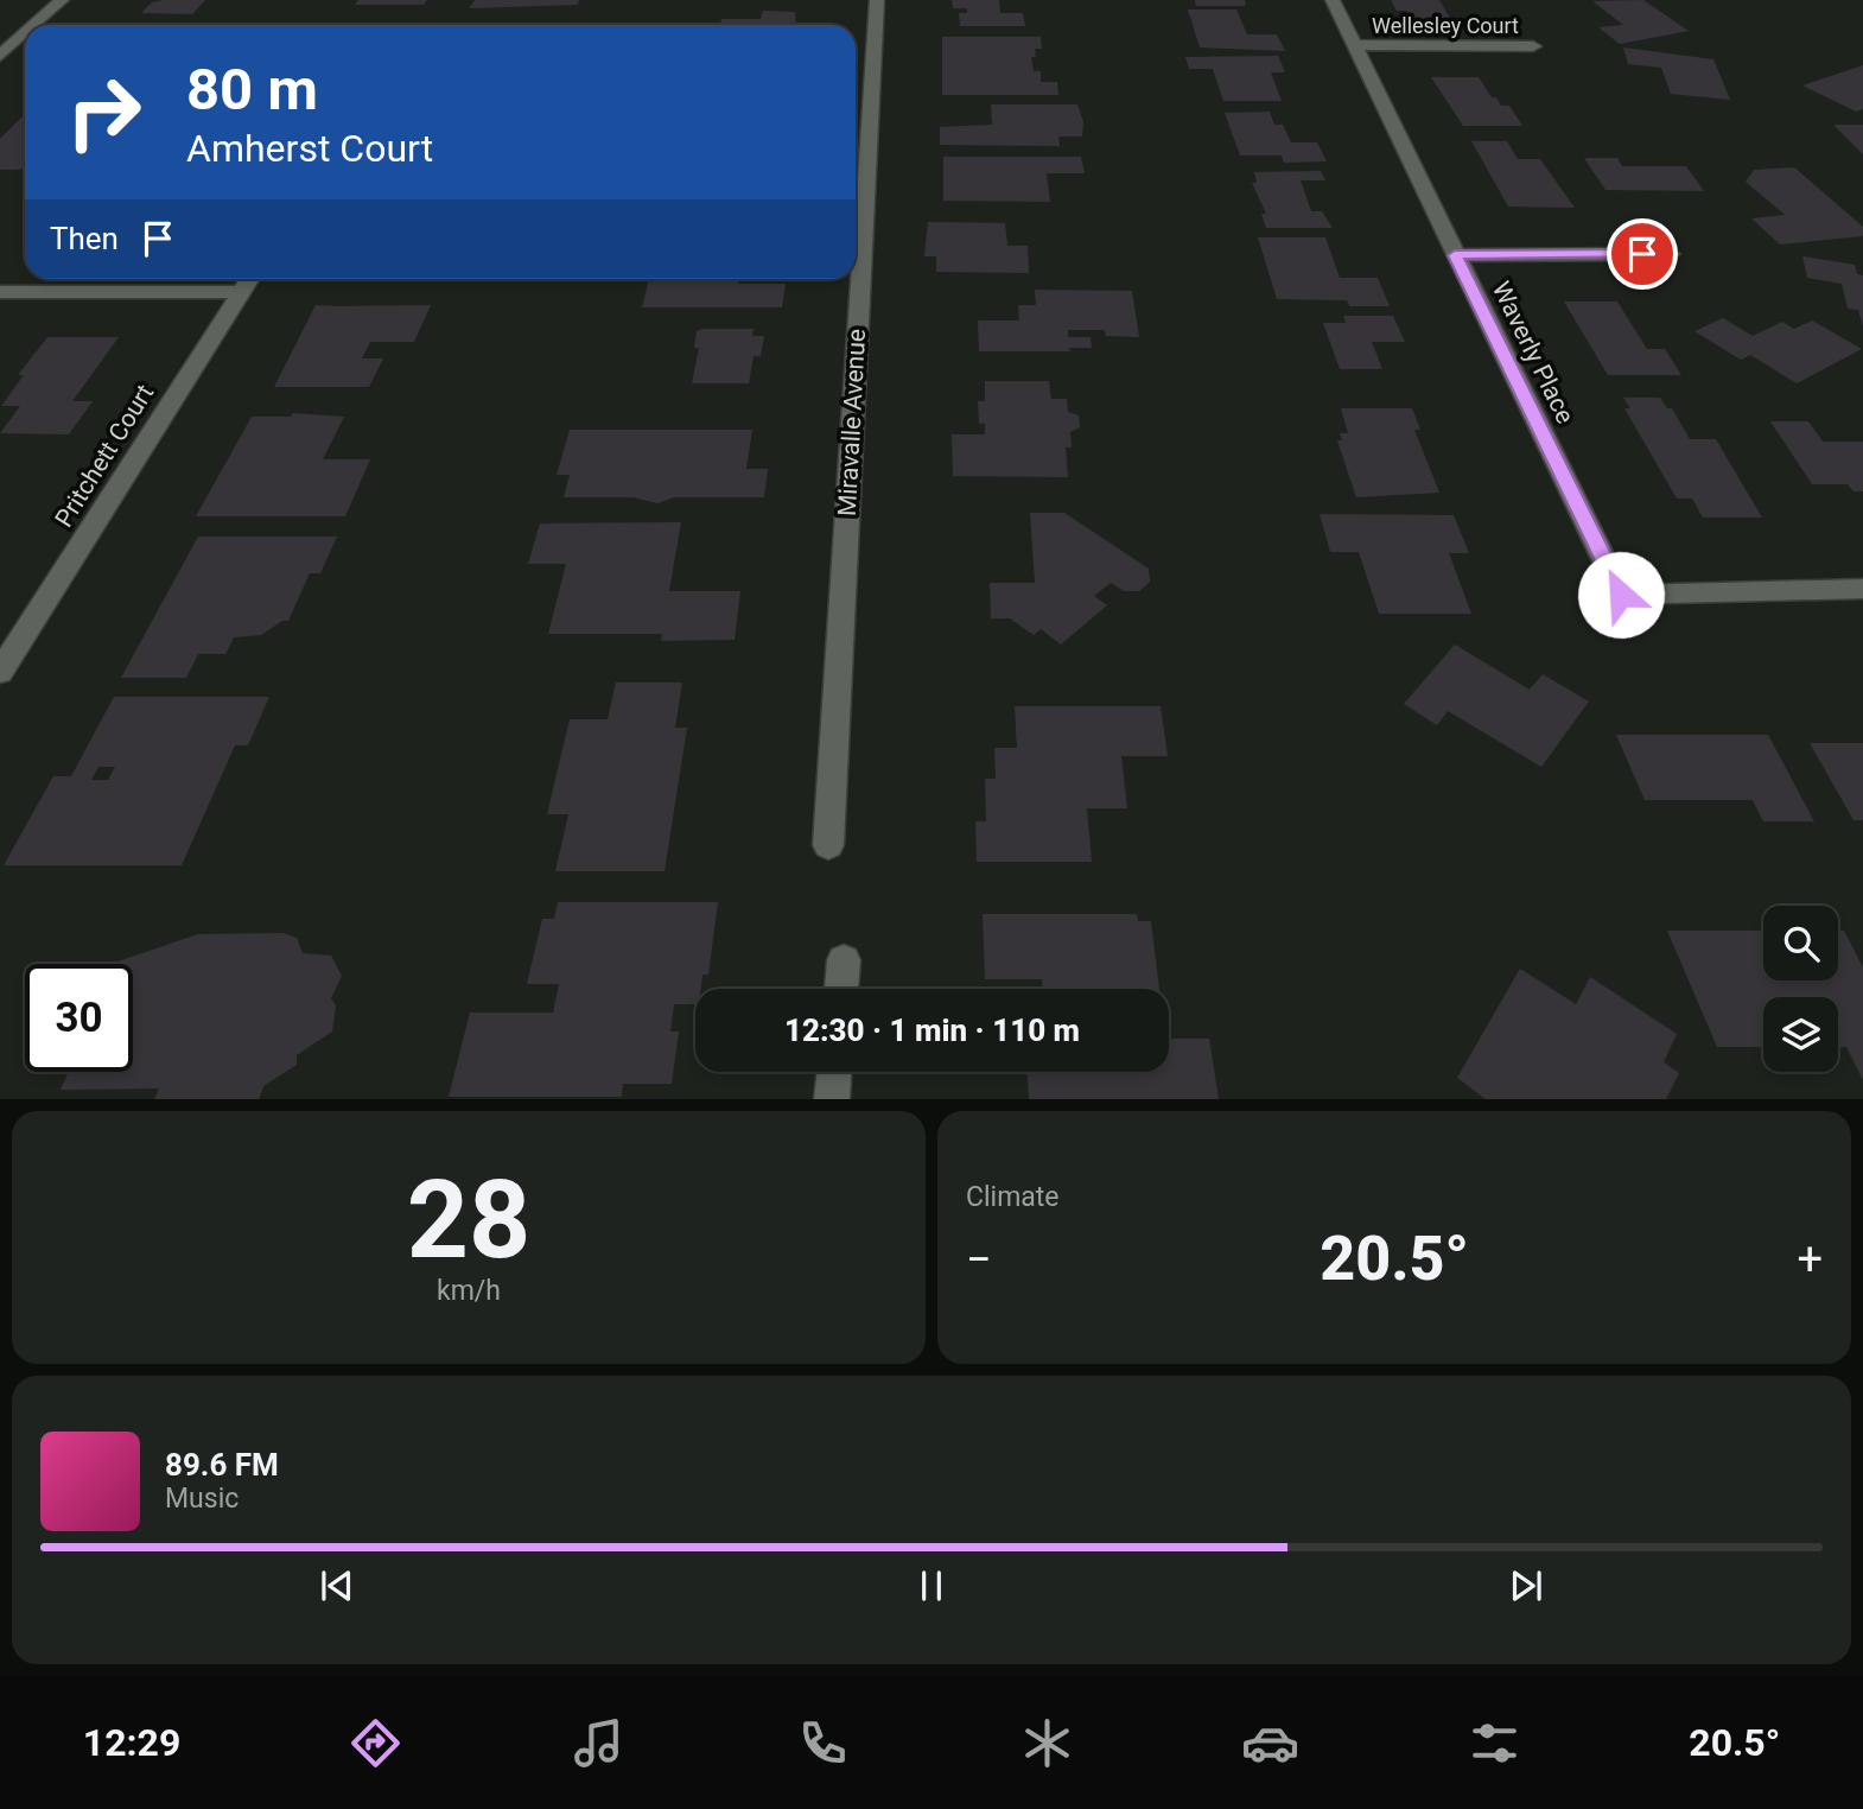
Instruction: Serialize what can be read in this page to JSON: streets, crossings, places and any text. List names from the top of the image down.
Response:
{
  "streets": {
    "street": [
      "Wellesley Court",
      "Waverly Place",
      "Miravalle Avenue",
      "Pritchett Court"
    ]
  },
  "crossings": [
    ["Wellesley Court", "Waverly Place"]
  ],
  "page": {
    "turn": ["80 m", "Amherst Court"],
    "then": "Then",
    "limit": "30",
    "trip": "12:30 · 1 min · 110 m",
    "tile": [
      ["28", "km/h"],
      "Climate"
    ],
    "heat": ["−", "20.5°", "+"],
    "song": ["89.6 FM", "Music"],
    "tabs": ["12:29", "20.5°"]
  }
}
